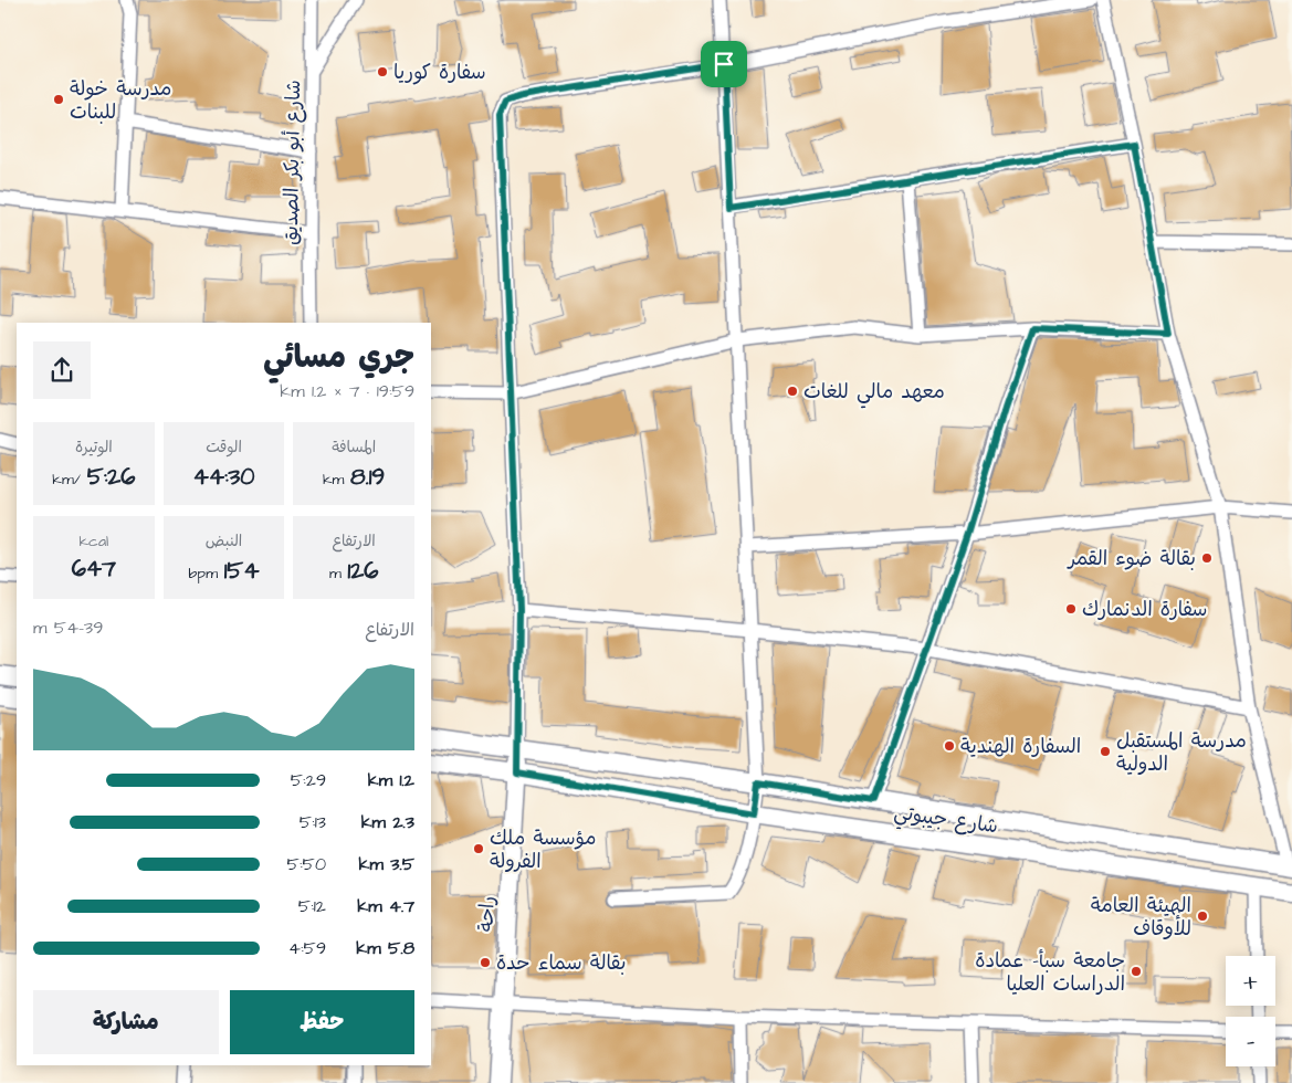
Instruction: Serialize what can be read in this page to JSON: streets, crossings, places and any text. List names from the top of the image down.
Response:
{
  "streets": {
    "street": ["شارع أبو بكر الصديق", "شارع جيبوتي", "راحة"]
  },
  "crossings": [
    ["شارع جيبوتي", "راحة"]
  ],
  "places": [
    "سفارة كوريا",
    "مدرسة خولة للبنات",
    "معهد مالي للغات",
    "بقالة ضوء القمر",
    "سفارة الدنمارك",
    "السفارة الهندية",
    "مدرسة المستقبل الدولية",
    "مؤسسة ملك الفرولة",
    "الهيئة العامة للأوقاف",
    "بقالة سماء حدة",
    "جامعة سبأ- عمادة الدراسات العليا"
  ],
  "page": {
    "heading": ["جري مسائي", "19:59 · 7 × 1.2 km"],
    "stats": [
      ["المسافة", "8.19 km"],
      ["الوقت", "44:30"],
      ["الوتيرة", "5:26 /km"],
      ["الارتفاع", "126 m"],
      ["النبض", "154 bpm"],
      ["kcal", "647"]
    ],
    "chart": ["الارتفاع", "39–54 m"],
    "list": [
      {
        "name": "1.2 km",
        "note": "5:29"
      },
      {
        "name": "2.3 km",
        "note": "5:13"
      },
      {
        "name": "3.5 km",
        "note": "5:50"
      },
      {
        "name": "4.7 km",
        "note": "5:12"
      },
      {
        "name": "5.8 km",
        "note": "4:59"
      }
    ],
    "map_buttons": ["+", "−"],
    "buttons": ["حفظ", "مشاركة"]
  }
}
